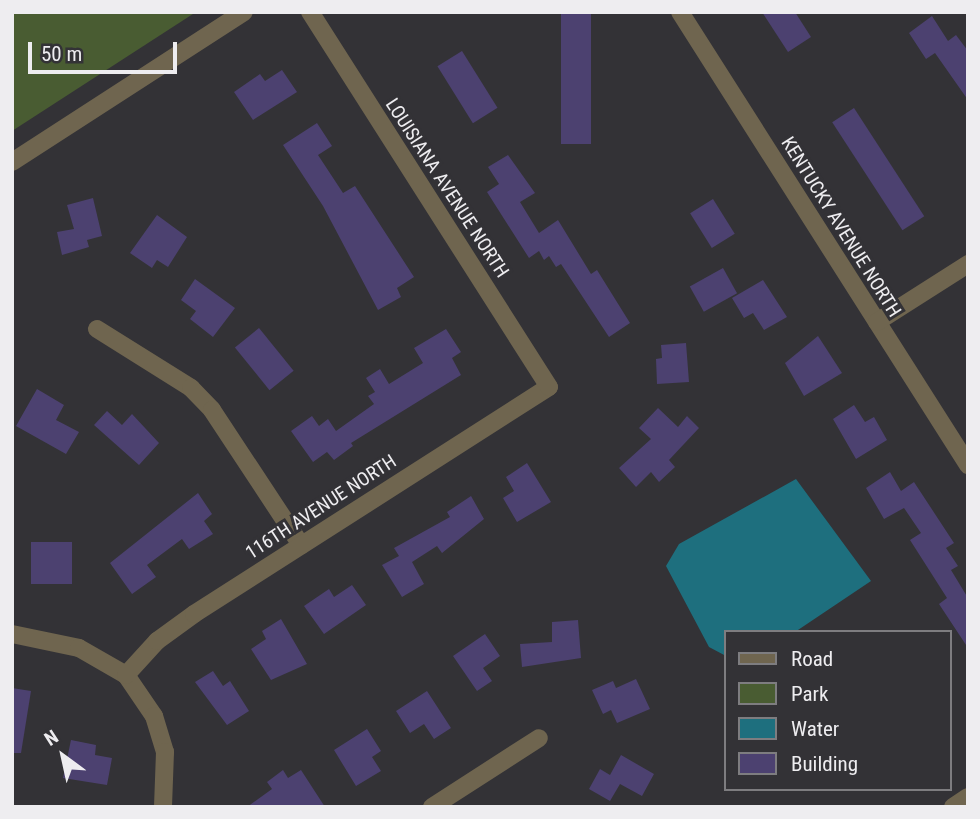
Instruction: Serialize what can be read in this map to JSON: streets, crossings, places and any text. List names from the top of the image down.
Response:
{
  "streets": {
    "street": ["LOUISIANA AVENUE NORTH", "KENTUCKY AVENUE NORTH", "116TH AVENUE NORTH"]
  },
  "crossings": [
    ["LOUISIANA AVENUE NORTH", "116TH AVENUE NORTH"]
  ],
  "legend": [
    "Road",
    "Park",
    "Water",
    "Building"
  ],
  "scale_bar": "50 m",
  "north": "top left"
}
